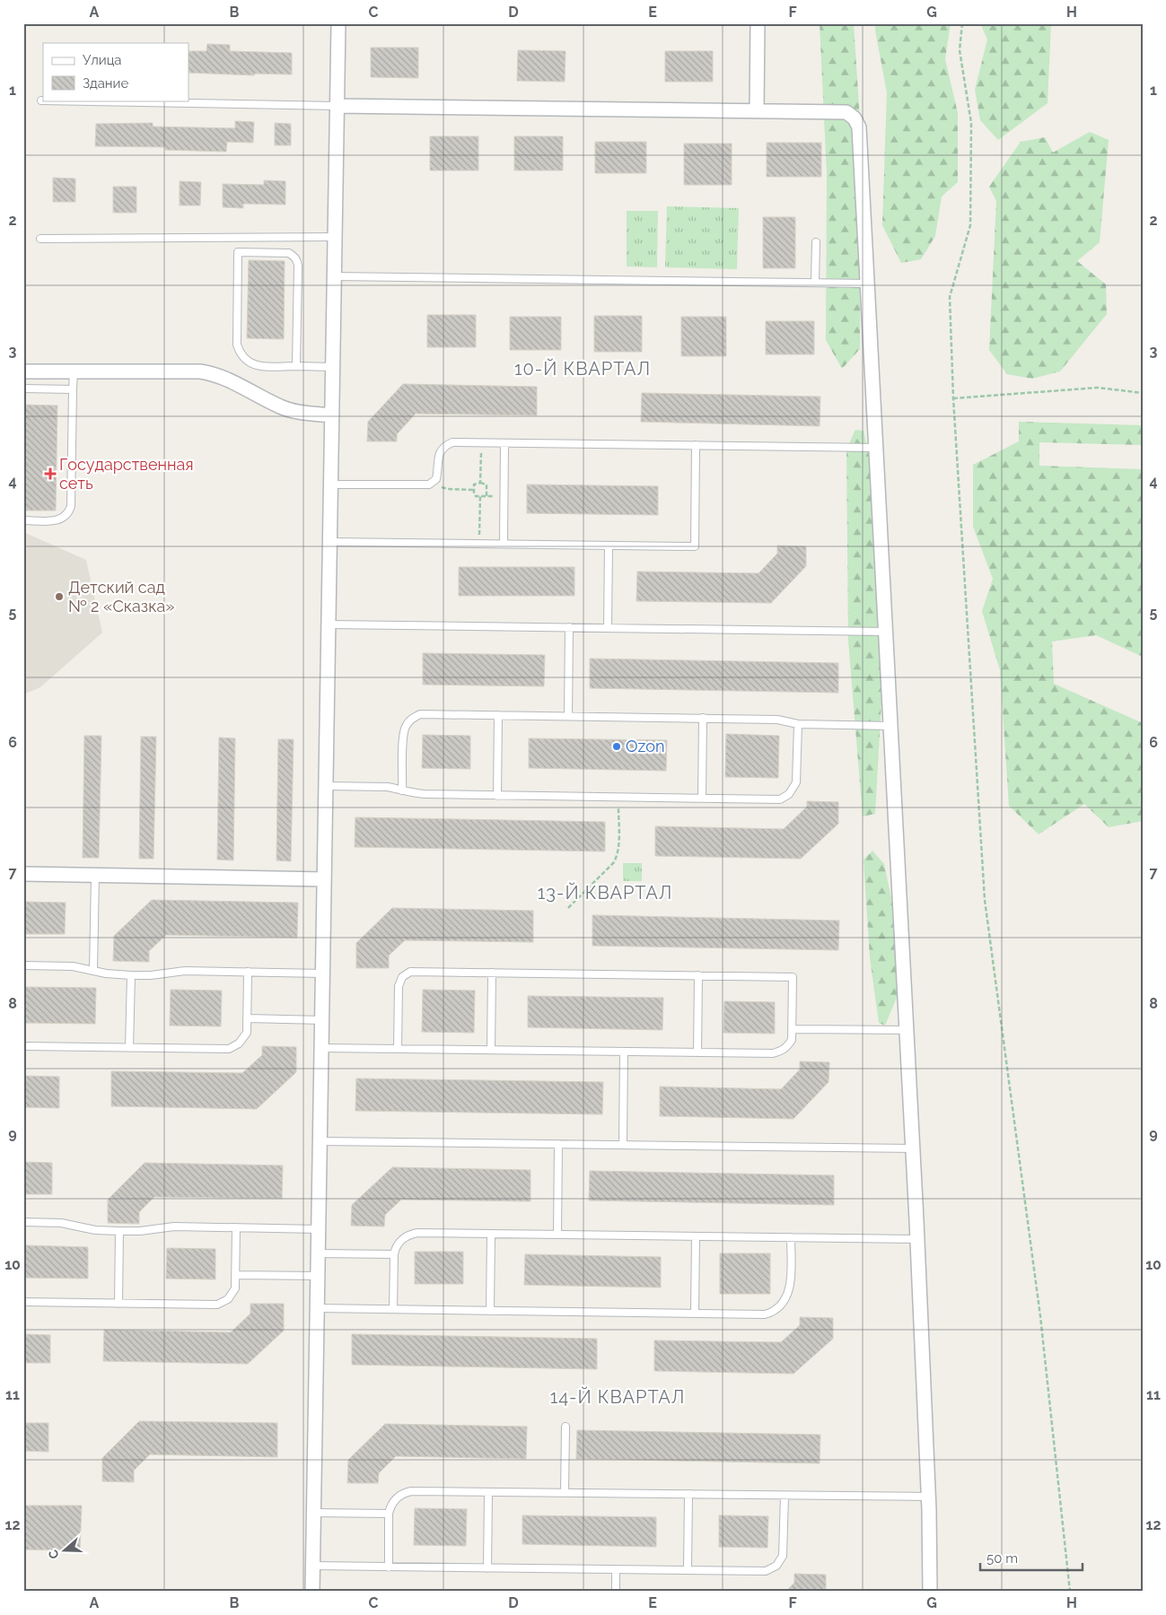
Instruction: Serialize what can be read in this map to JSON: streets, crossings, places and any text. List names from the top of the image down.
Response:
{
  "districts": ["10-Й КВАРТАЛ", "13-Й КВАРТАЛ", "14-Й КВАРТАЛ"],
  "places": {
    "health": ["Государственная сеть"],
    "other": ["Детский сад № 2 «Сказка»", "Ozon"]
  },
  "legend": ["Улица", "Здание"],
  "scale_bar": "50 m",
  "north": "left",
  "grid": {
    "columns": [
      "A",
      "B",
      "C",
      "D",
      "E",
      "F",
      "G",
      "H"
    ],
    "rows": [
      "1",
      "2",
      "3",
      "4",
      "5",
      "6",
      "7",
      "8",
      "9",
      "10",
      "11",
      "12"
    ]
  }
}
